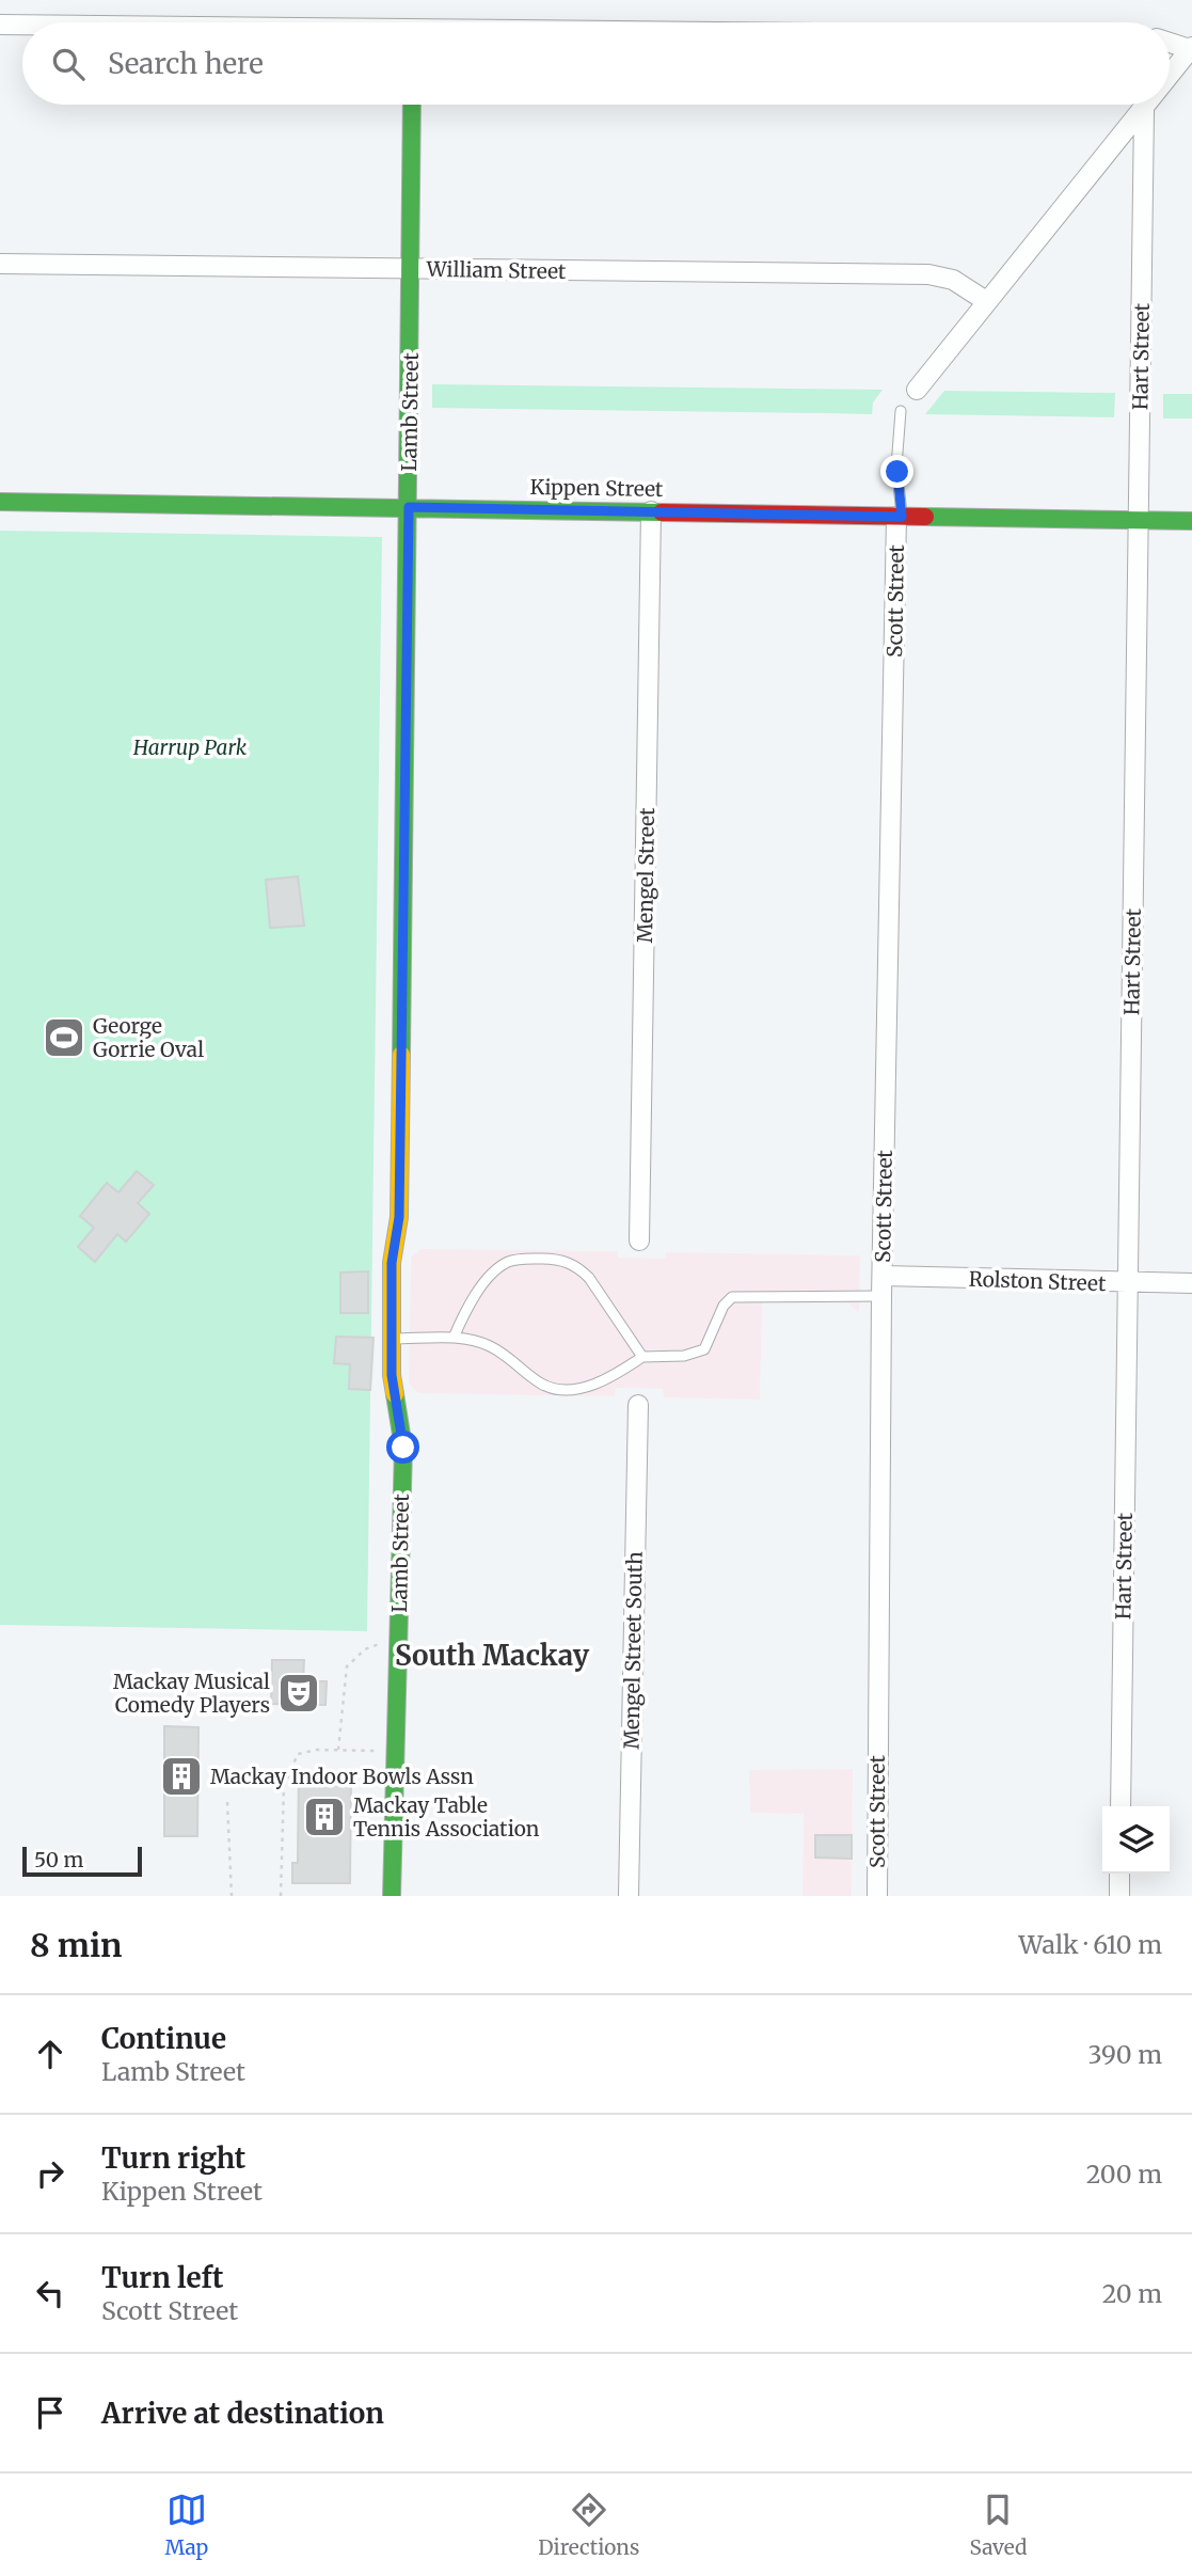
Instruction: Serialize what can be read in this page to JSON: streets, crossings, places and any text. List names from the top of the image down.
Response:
{
  "streets": {
    "street": [
      "William Street",
      "Hart Street",
      "Lamb Street",
      "Kippen Street",
      "Scott Street",
      "Mengel Street",
      "Rolston Street",
      "Mengel Street South"
    ]
  },
  "crossings": [
    ["William Street", "Lamb Street"],
    ["Hart Street", "Kippen Street"],
    ["Hart Street", "Rolston Street"],
    ["Lamb Street", "Kippen Street"],
    ["Kippen Street", "Scott Street"],
    ["Kippen Street", "Mengel Street"],
    ["Scott Street", "Rolston Street"]
  ],
  "districts": ["South Mackay"],
  "parks": ["Harrup Park"],
  "places": {
    "sports": ["George Gorrie Oval"],
    "theatre": ["Mackay Musical Comedy Players"],
    "building": ["Mackay Indoor Bowls Assn", "Mackay Table Tennis Association"]
  },
  "scale_bar": "50 m",
  "page": {
    "search": "Search here",
    "scale": "50 m",
    "heading": ["8 min", "Walk · 610 m"],
    "list": [
      ["Continue", "Lamb Street", "390 m"],
      ["Turn right", "Kippen Street", "200 m"],
      ["Turn left", "Scott Street", "20 m"],
      "Arrive at destination"
    ],
    "nav": ["Map", "Directions", "Saved"]
  }
}
